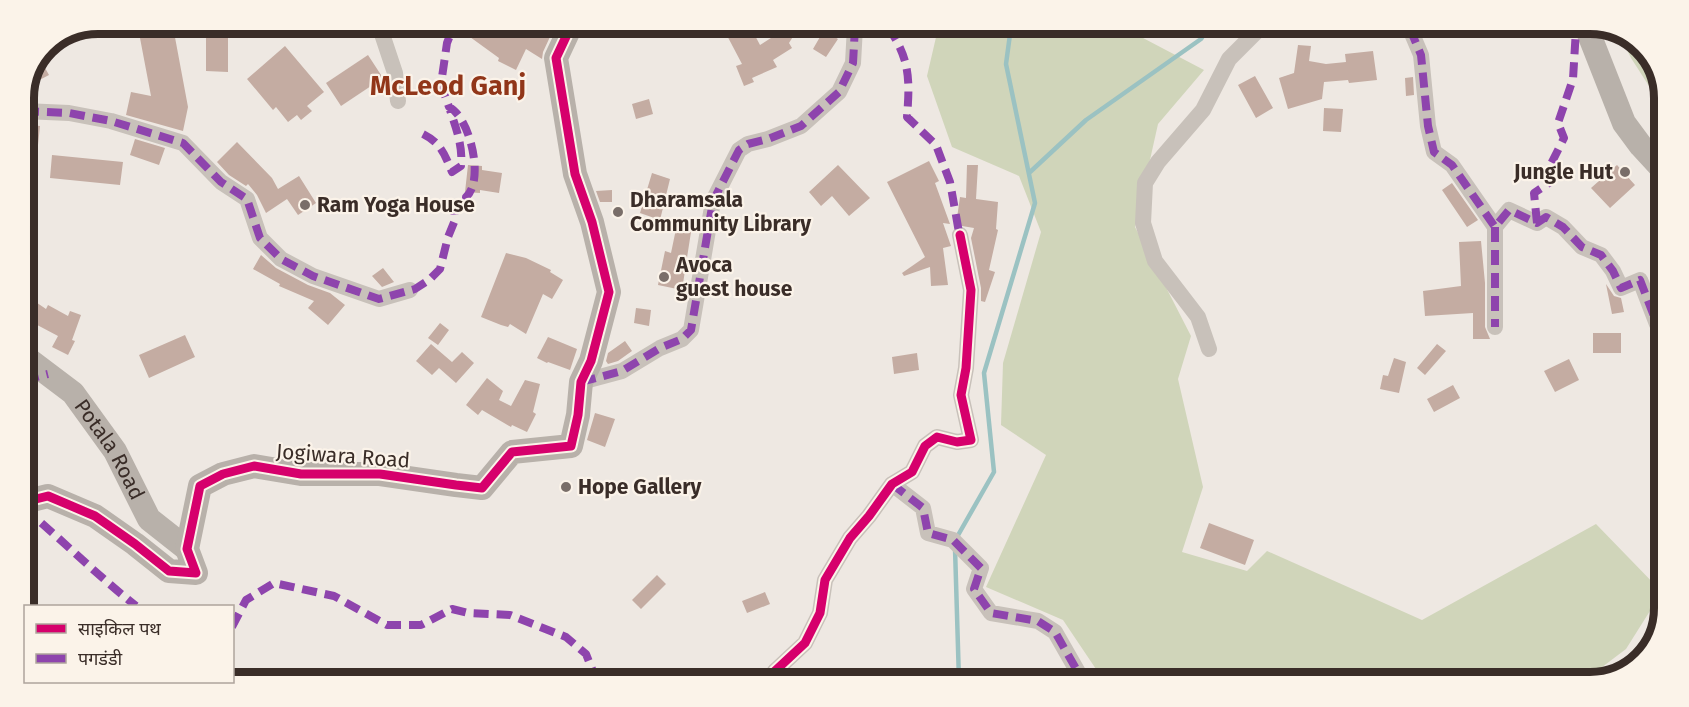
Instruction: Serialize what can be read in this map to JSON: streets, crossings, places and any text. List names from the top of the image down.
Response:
{
  "streets": {
    "street": ["Potala Road", "Jogiwara Road"]
  },
  "crossings": [
    ["Potala Road", "Jogiwara Road"]
  ],
  "districts": ["McLeod Ganj"],
  "places": [
    "Jungle Hut",
    "Ram Yoga House",
    "Dharamsala Community Library",
    "Avoca guest house",
    "Hope Gallery"
  ],
  "legend": ["साइकिल पथ", "पगडंडी"]
}
